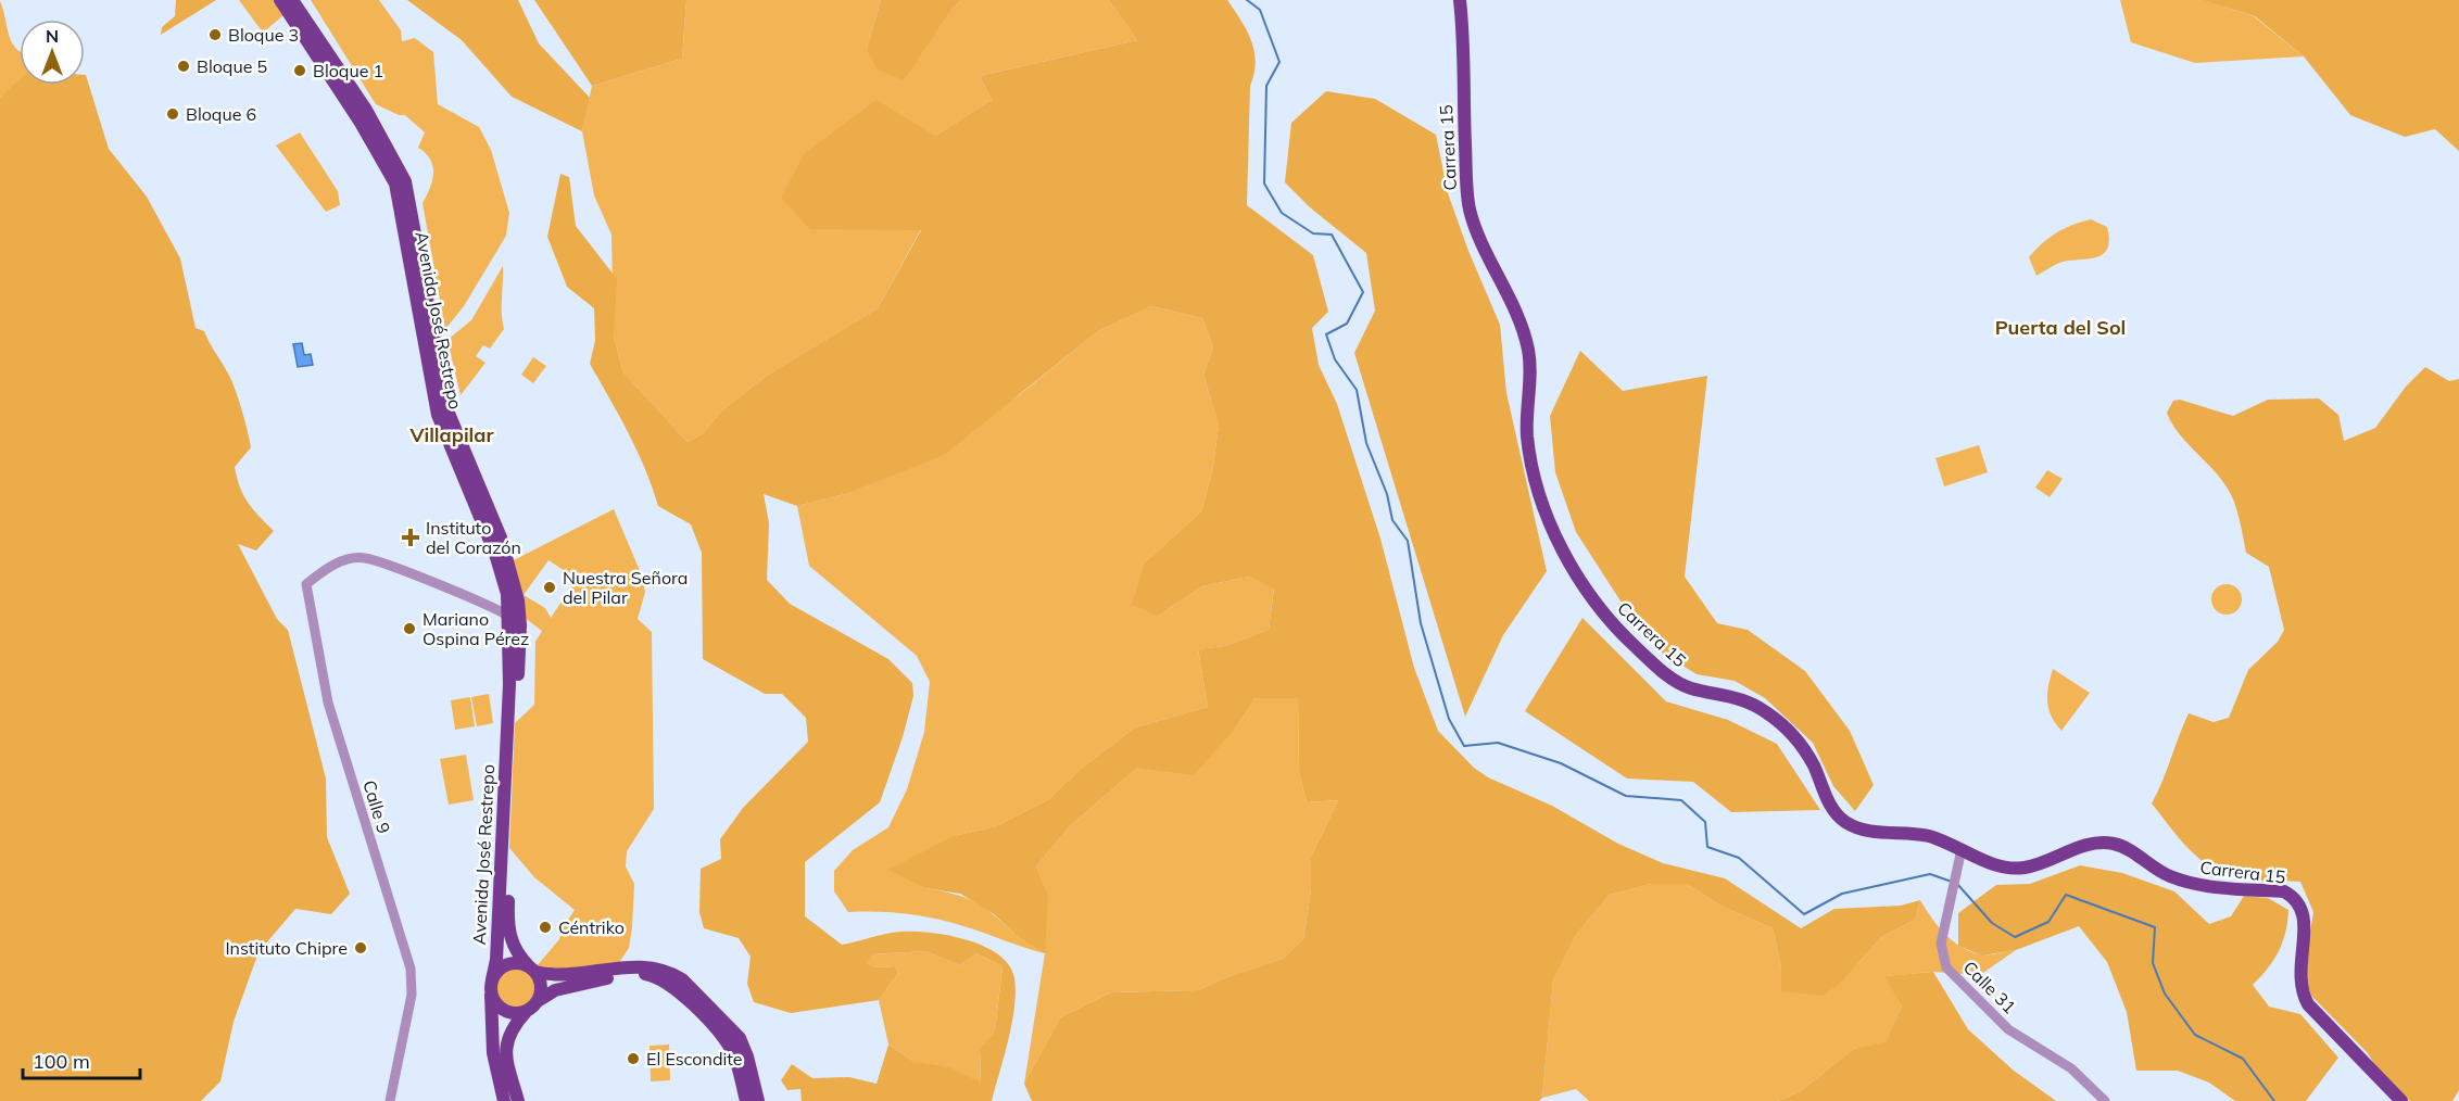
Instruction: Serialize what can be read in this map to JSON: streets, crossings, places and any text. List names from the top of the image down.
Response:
{
  "streets": {
    "main road": ["Carrera 15", "Avenida José Restrepo"],
    "street": ["Calle 9", "Calle 31"]
  },
  "crossings": [
    ["Carrera 15", "Calle 31"],
    ["Avenida José Restrepo", "Calle 9"]
  ],
  "districts": ["Puerta del Sol", "Villapilar"],
  "places": {
    "other": [
      "Bloque 3",
      "Bloque 5",
      "Bloque 1",
      "Bloque 6",
      "Nuestra Señora del Pilar",
      "Mariano Ospina Pérez",
      "Céntriko",
      "Instituto Chipre",
      "El Escondite"
    ],
    "health": ["Instituto del Corazón"]
  },
  "scale_bar": "100 m",
  "north": "top"
}
